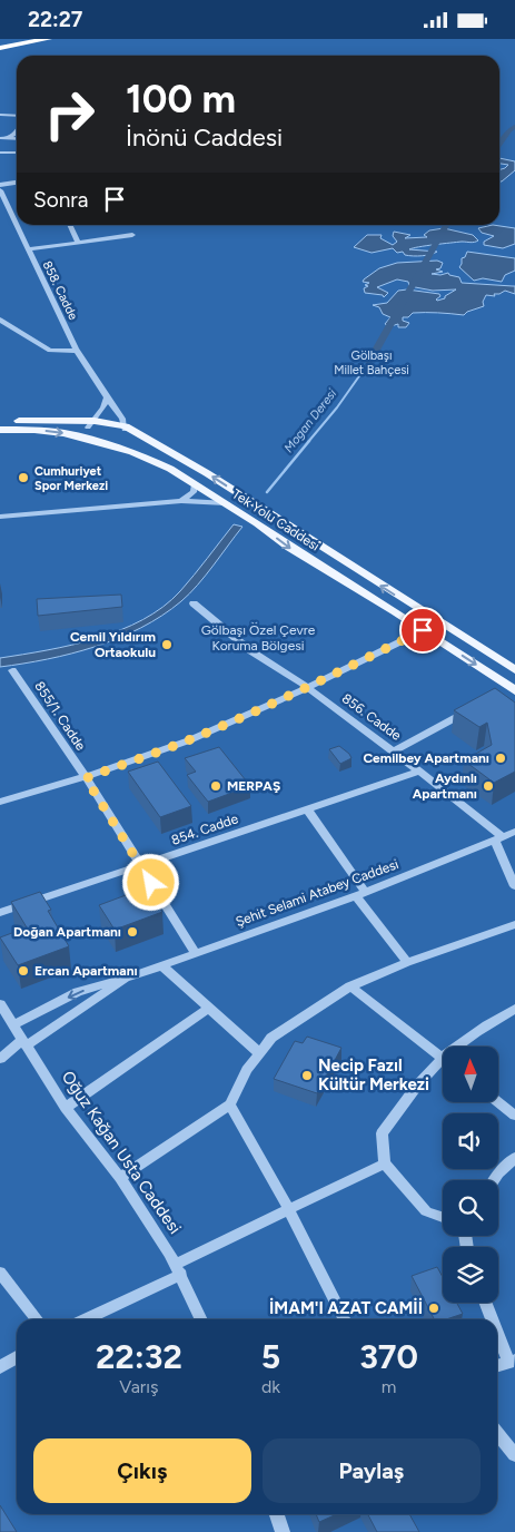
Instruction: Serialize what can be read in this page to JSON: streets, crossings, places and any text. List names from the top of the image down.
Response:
{
  "streets": {
    "main road": ["Tek Yolu Caddesi"],
    "street": [
      "858. Cadde",
      "855/1. Cadde",
      "856. Cadde",
      "854. Cadde",
      "Şehit Selami Atabey Caddesi",
      "Oğuz Kağan Usta Caddesi"
    ]
  },
  "crossings": [
    ["858. Cadde", "Tek Yolu Caddesi"],
    ["855/1. Cadde", "854. Cadde"],
    ["855/1. Cadde", "Şehit Selami Atabey Caddesi"],
    ["856. Cadde", "854. Cadde"],
    ["856. Cadde", "Şehit Selami Atabey Caddesi"],
    ["Şehit Selami Atabey Caddesi", "Oğuz Kağan Usta Caddesi"]
  ],
  "water": ["Mogan Deresi"],
  "parks": ["Gölbaşı Millet Bahçesi", "Gölbaşı Özel Çevre Koruma Bölgesi"],
  "places": [
    "Cumhuriyet Spor Merkezi",
    "Cemil Yıldırım Ortaokulu",
    "Cemilbey Apartmanı",
    "MERPAŞ",
    "Aydınlı Apartmanı",
    "Doğan Apartmanı",
    "Ercan Apartmanı",
    "Necip Fazıl Kültür Merkezi",
    "İMAM'I AZAT CAMİİ"
  ],
  "north": "top",
  "page": {
    "status": "22:27",
    "turn": ["100 m", "İnönü Caddesi"],
    "then": "Sonra",
    "eta": [
      "22:32",
      "Varış",
      "5",
      "dk",
      "370",
      "m"
    ],
    "buttons": ["Çıkış", "Paylaş"]
  }
}
